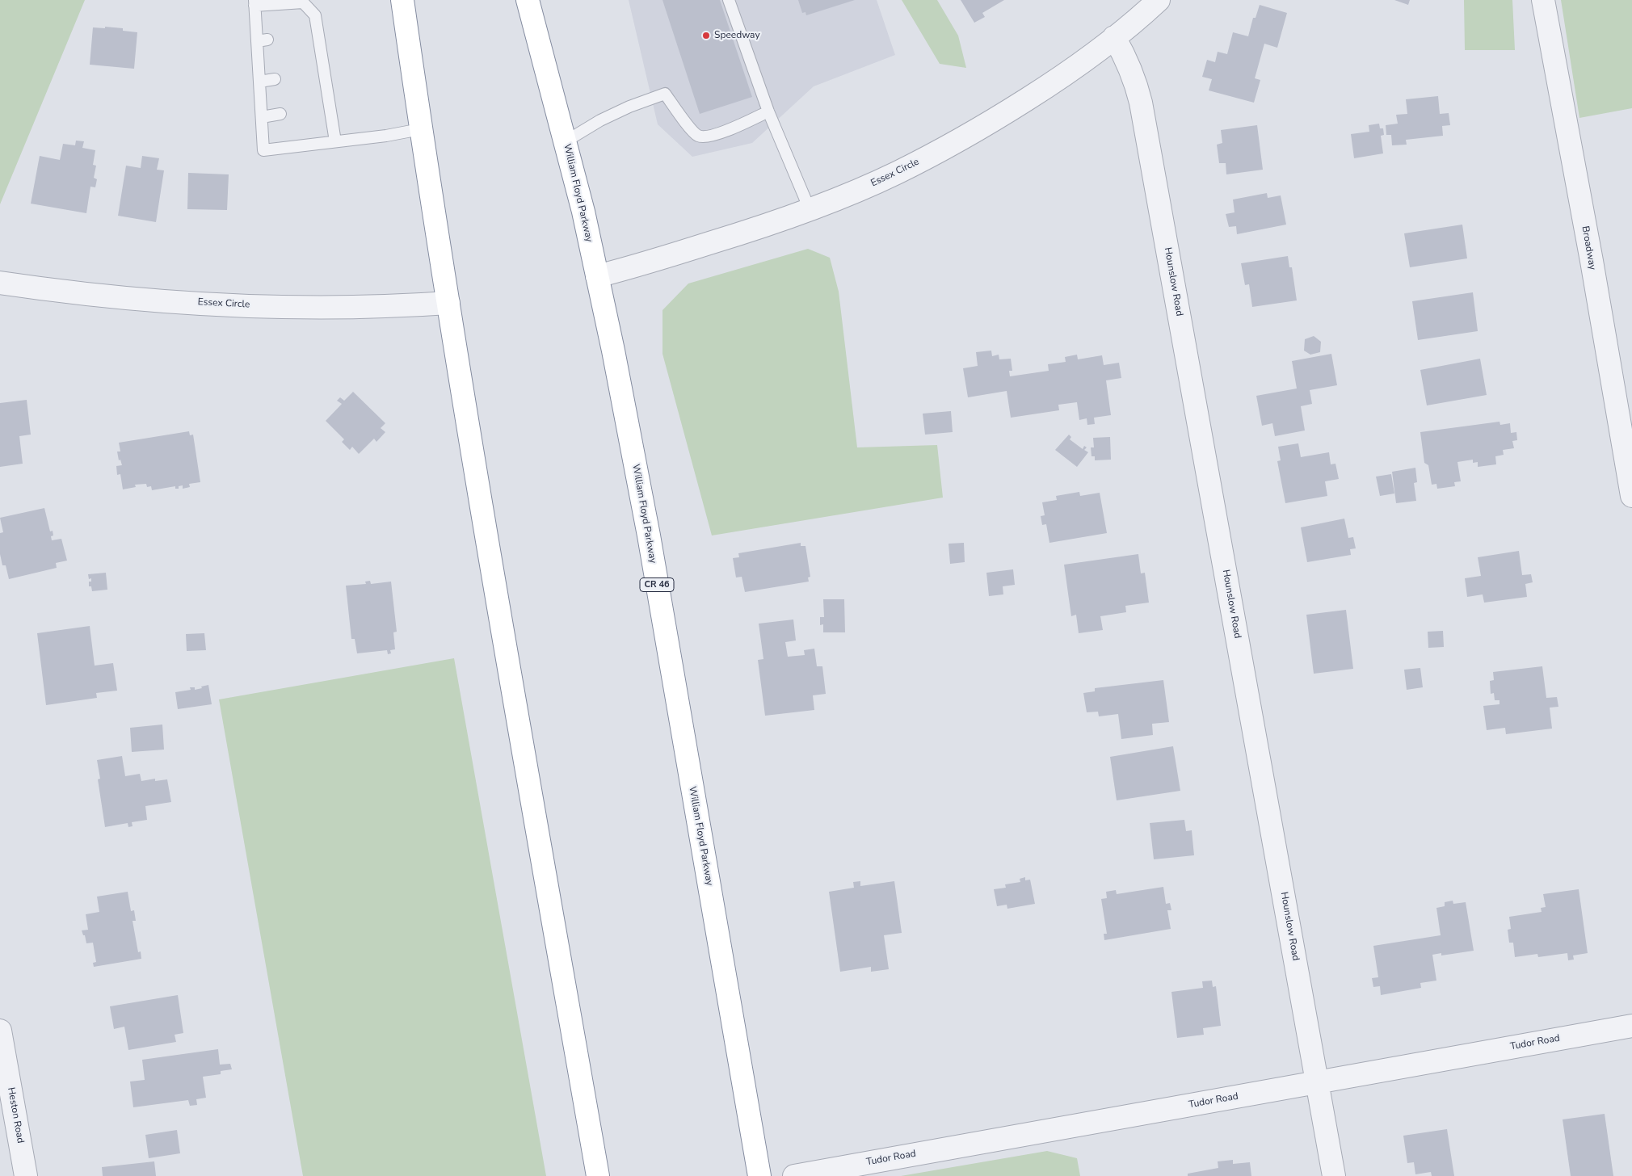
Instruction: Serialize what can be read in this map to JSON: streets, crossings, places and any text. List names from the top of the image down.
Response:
{
  "streets": {
    "highway": ["William Floyd Parkway", "CR 46"],
    "street": [
      "Essex Circle",
      "Broadway",
      "Hounslow Road",
      "Tudor Road",
      "Heston Road"
    ]
  },
  "crossings": [
    ["Essex Circle", "William Floyd Parkway"],
    ["Essex Circle", "Hounslow Road"],
    ["Hounslow Road", "Tudor Road"]
  ],
  "places": ["Speedway"]
}
